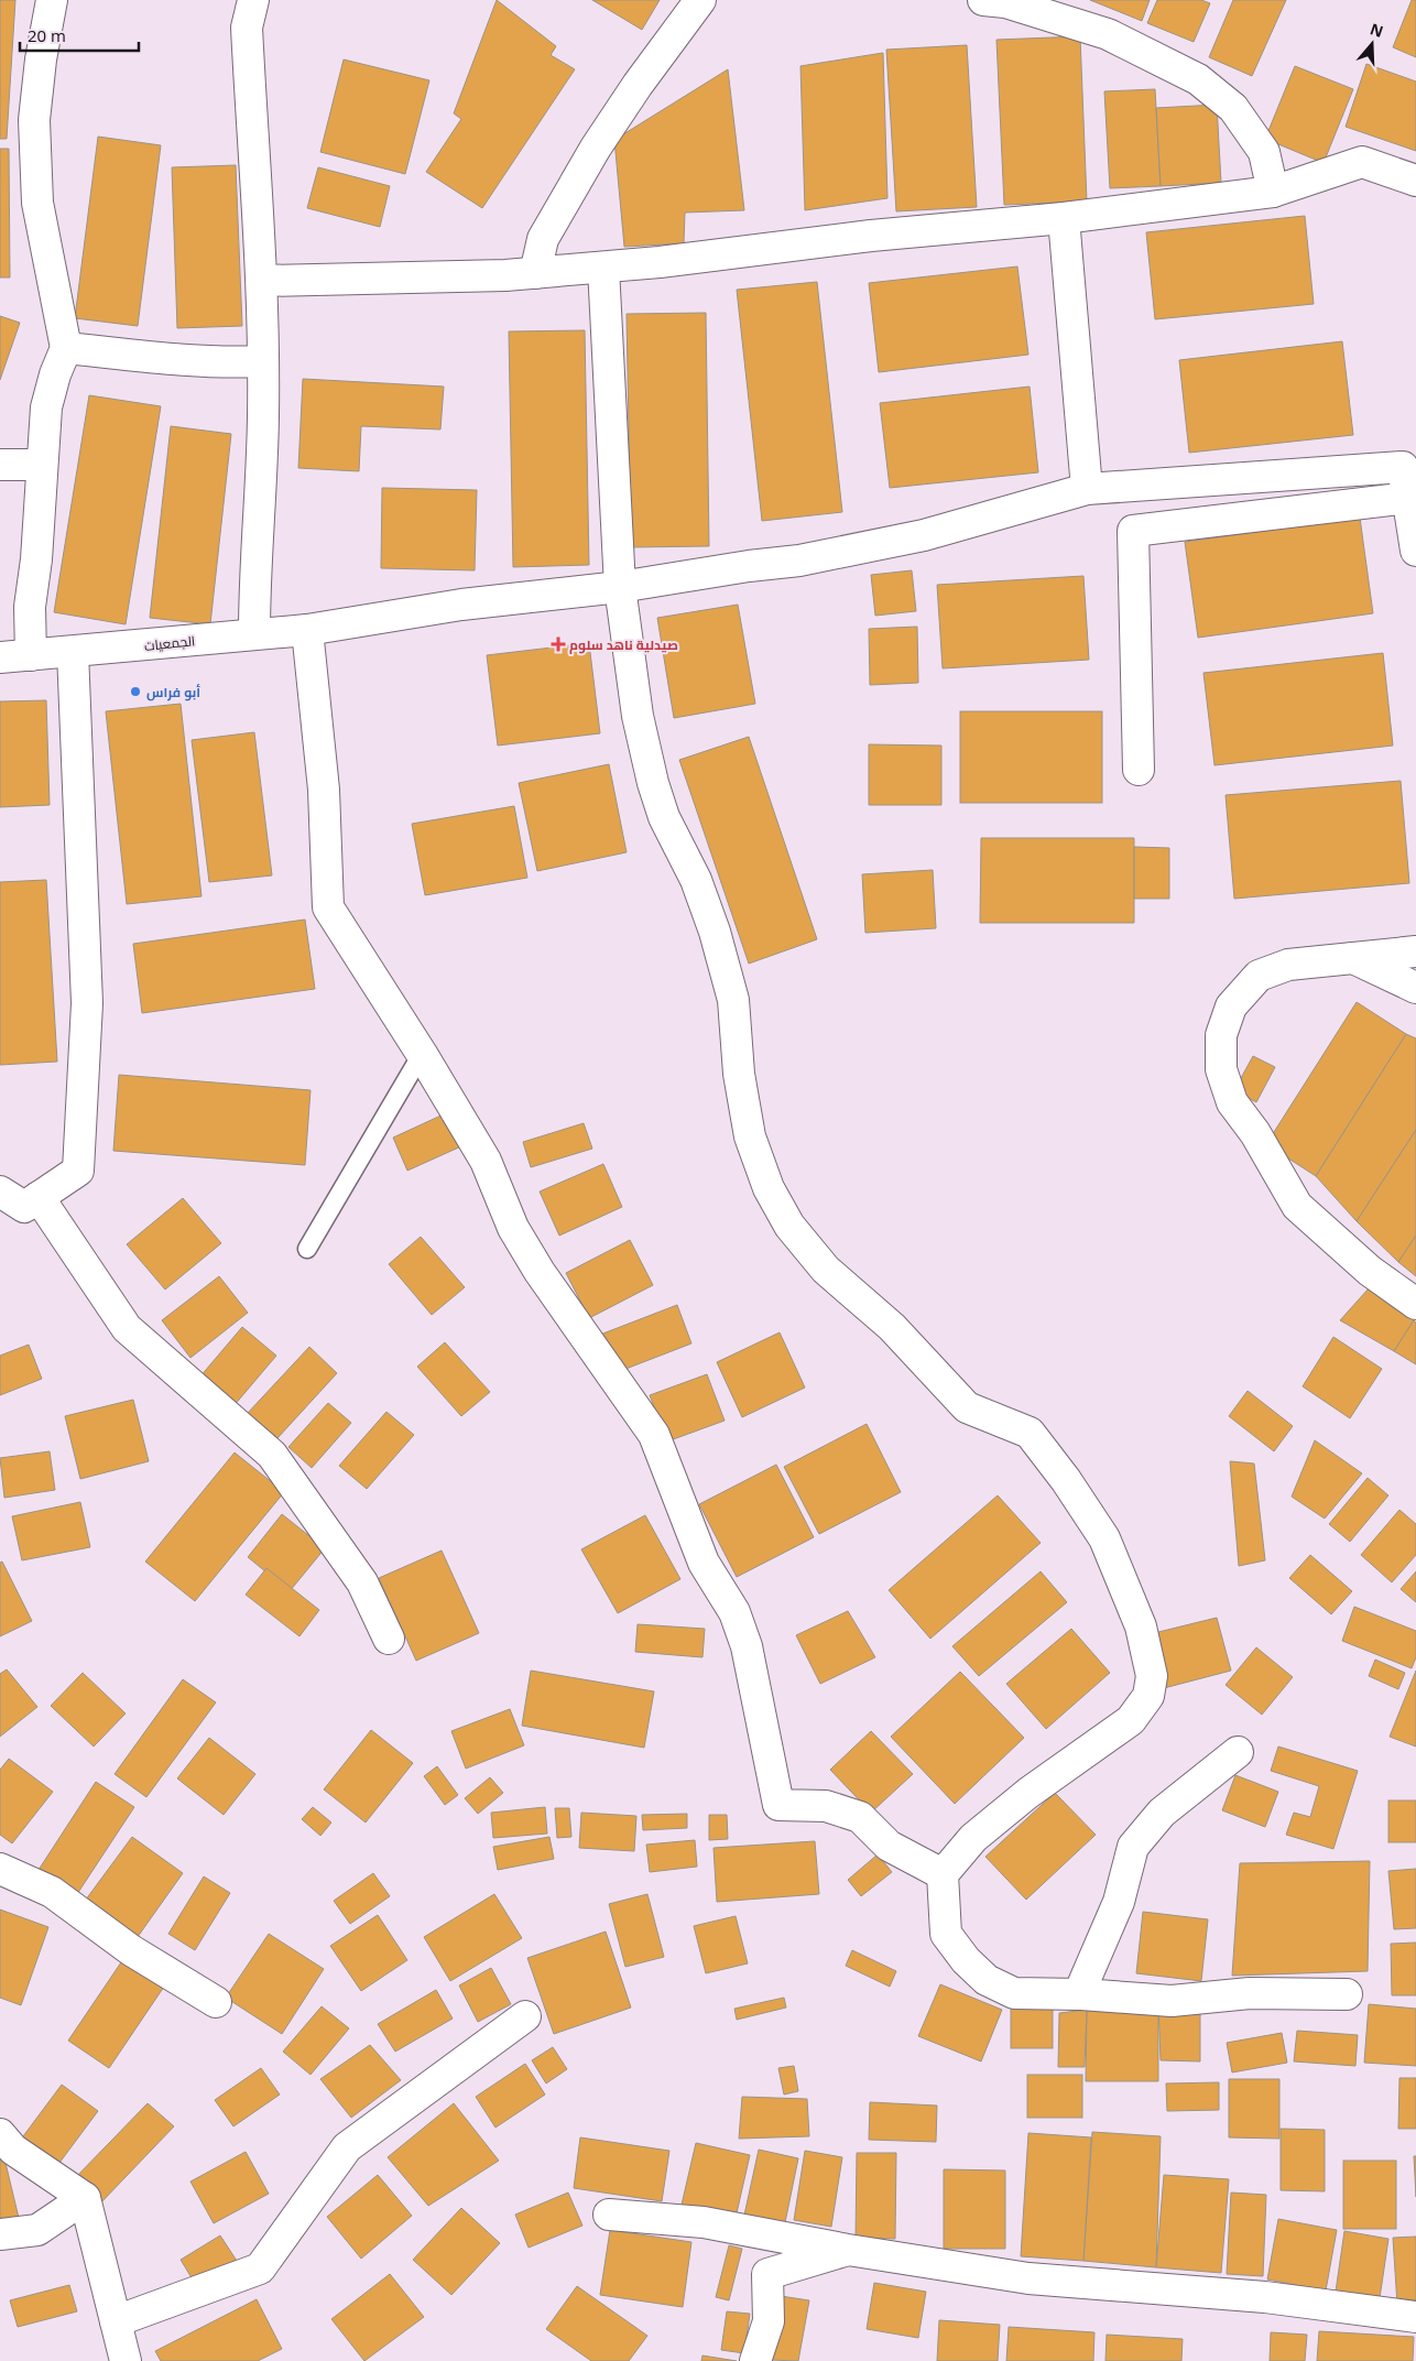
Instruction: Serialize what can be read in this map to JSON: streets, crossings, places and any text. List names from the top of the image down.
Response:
{
  "streets": {
    "street": ["الجمعيات"]
  },
  "places": {
    "health": ["صيدلية ناهد سلوم"],
    "other": ["أبو فراس"]
  },
  "scale_bar": "20 m",
  "north": "top"
}
